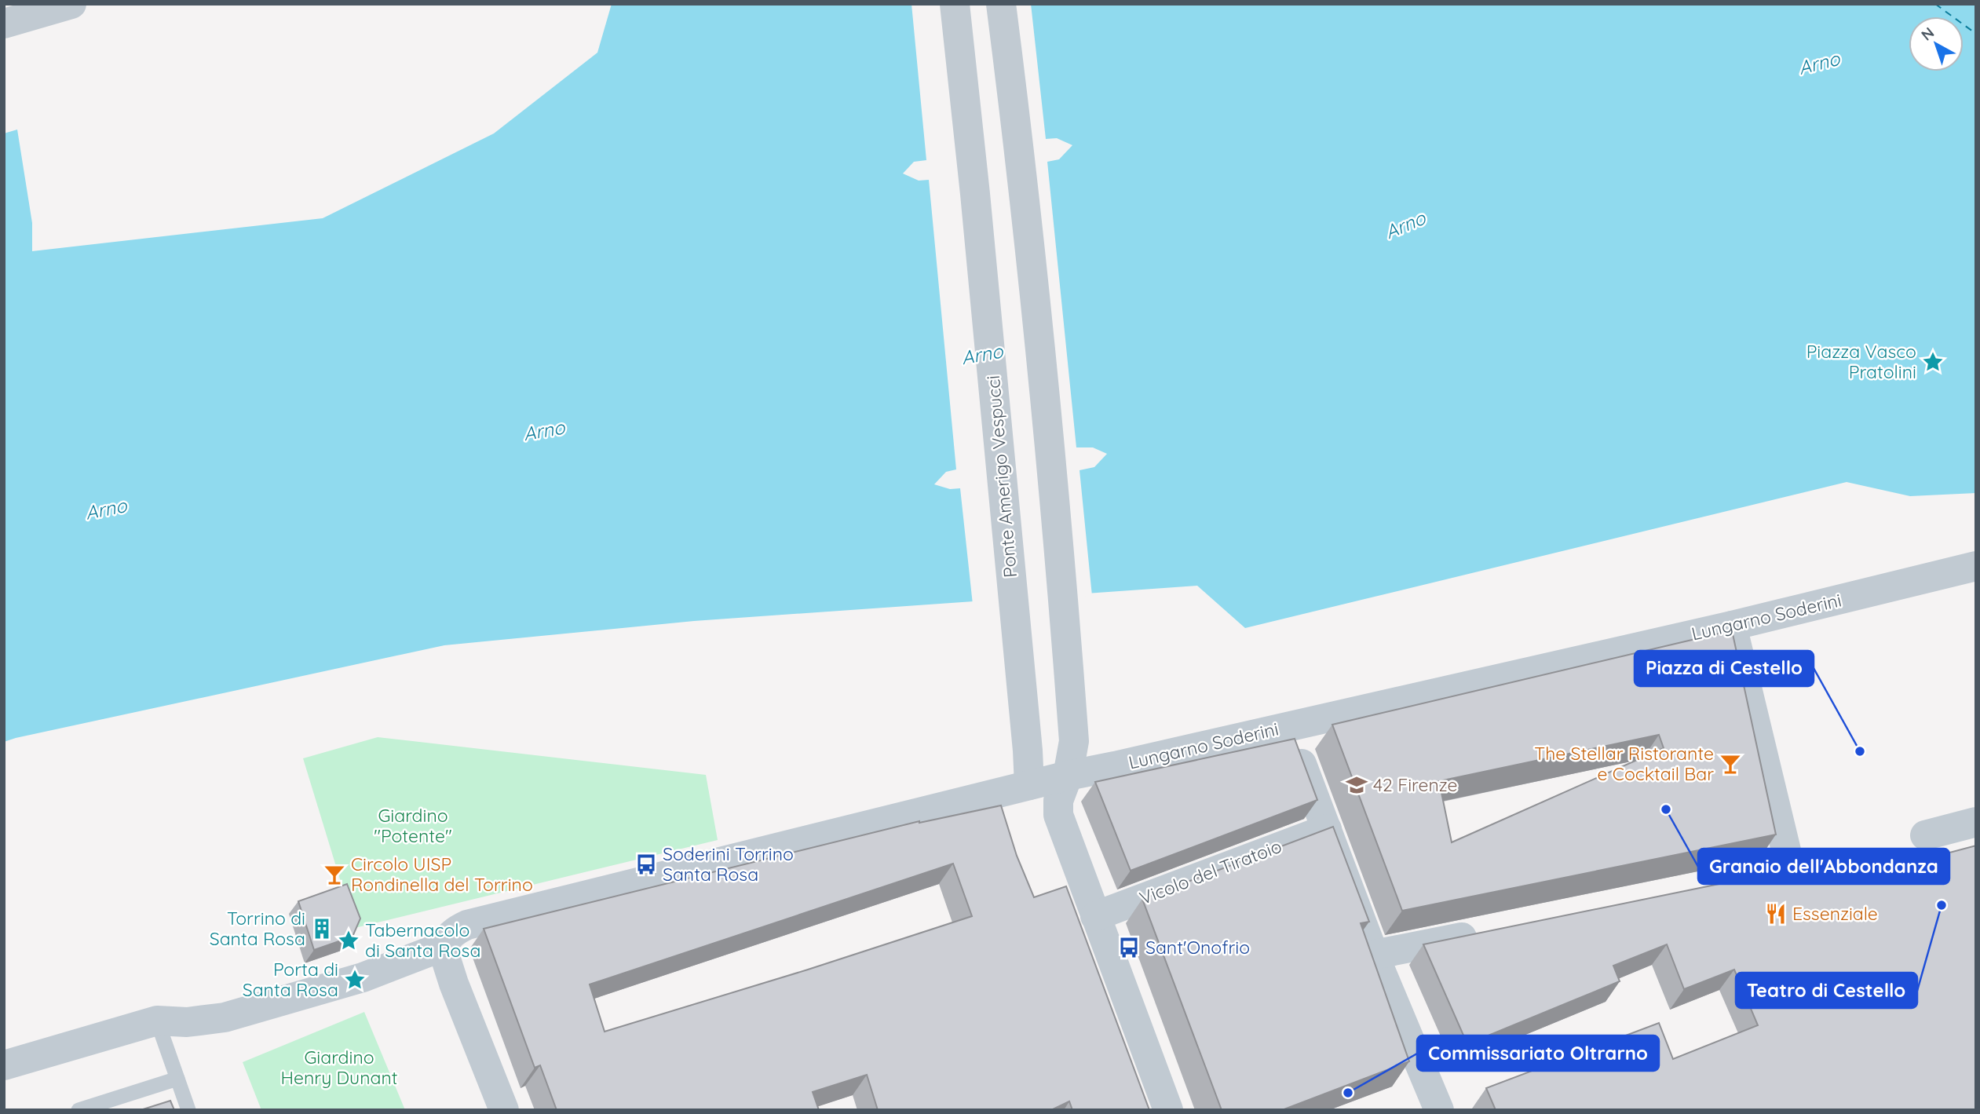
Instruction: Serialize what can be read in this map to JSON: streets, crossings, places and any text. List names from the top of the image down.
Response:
{
  "streets": {
    "street": ["Ponte Amerigo Vespucci", "Lungarno Soderini", "Vicolo del Tiratoio"]
  },
  "crossings": [
    ["Ponte Amerigo Vespucci", "Lungarno Soderini"]
  ],
  "water": ["Arno"],
  "parks": ["Giardino \"Potente\"", "Giardino Henry Dunant"],
  "places": {
    "place": ["Piazza Vasco Pratolini", "Tabernacolo di Santa Rosa", "Porta di Santa Rosa"],
    "other": [
      "Piazza di Cestello",
      "Granaio dell'Abbondanza",
      "Teatro di Cestello",
      "Commissariato Oltrarno"
    ],
    "bar": ["The Stellar Ristorante e Cocktail Bar", "Circolo UISP Rondinella del Torrino"],
    "school or university": ["42 Firenze"],
    "bus stop": ["Soderini Torrino Santa Rosa", "Sant'Onofrio"],
    "restaurant": ["Essenziale"],
    "building": ["Torrino di Santa Rosa"]
  },
  "north": "top left"
}
